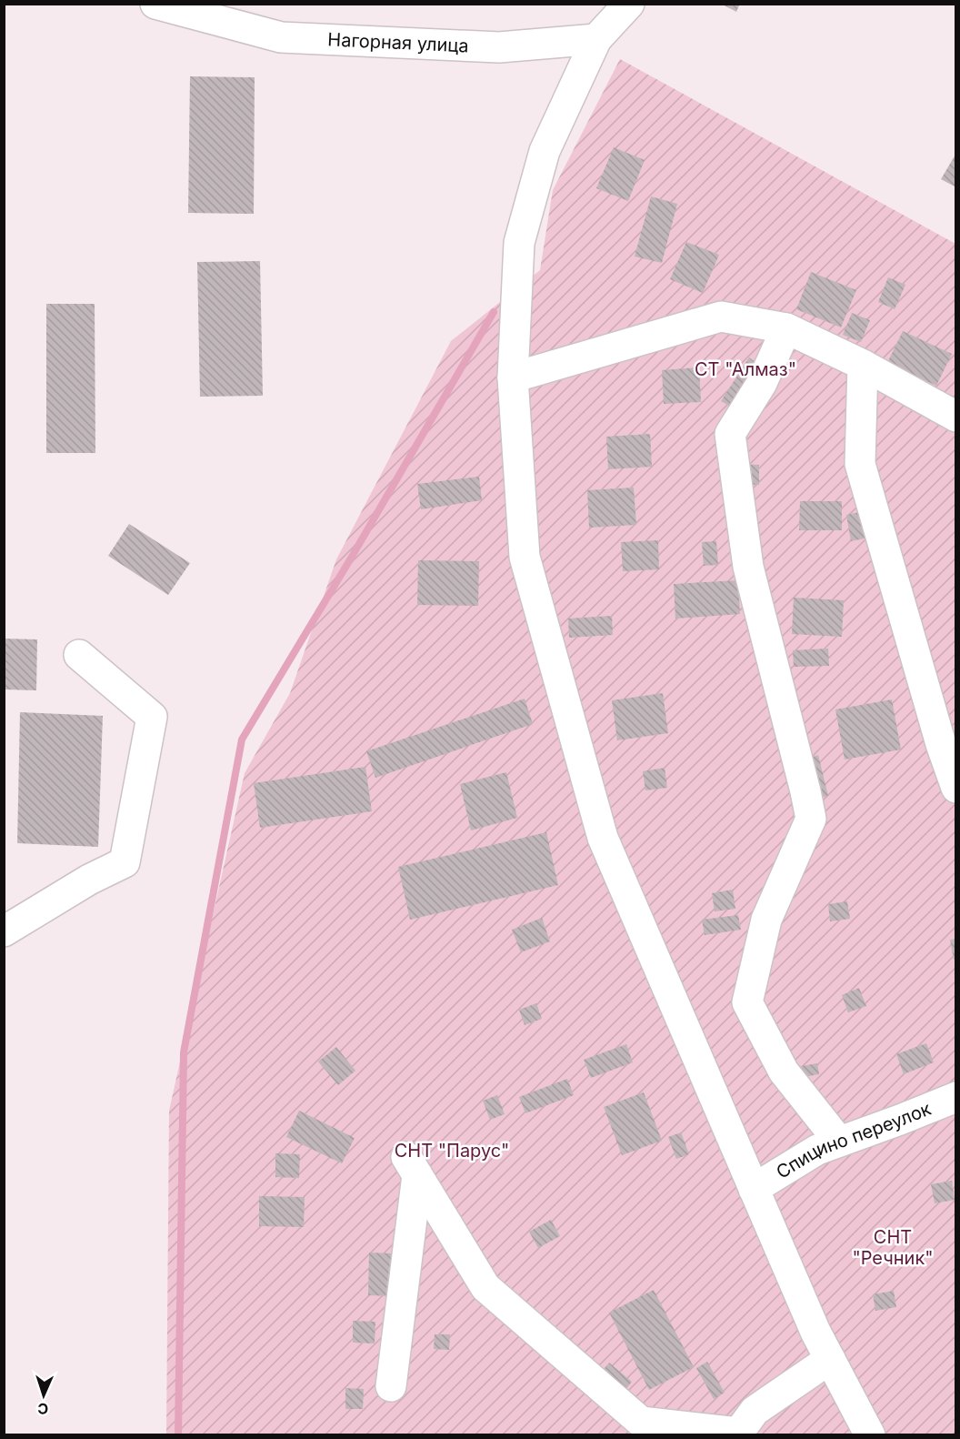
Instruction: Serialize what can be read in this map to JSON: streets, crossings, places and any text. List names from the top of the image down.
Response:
{
  "streets": {
    "street": ["Нагорная улица", "Спицино переулок"]
  },
  "parks": ["СТ \"Алмаз\"", "СНТ \"Парус\"", "СНТ \"Речник\""],
  "north": "bottom"
}
